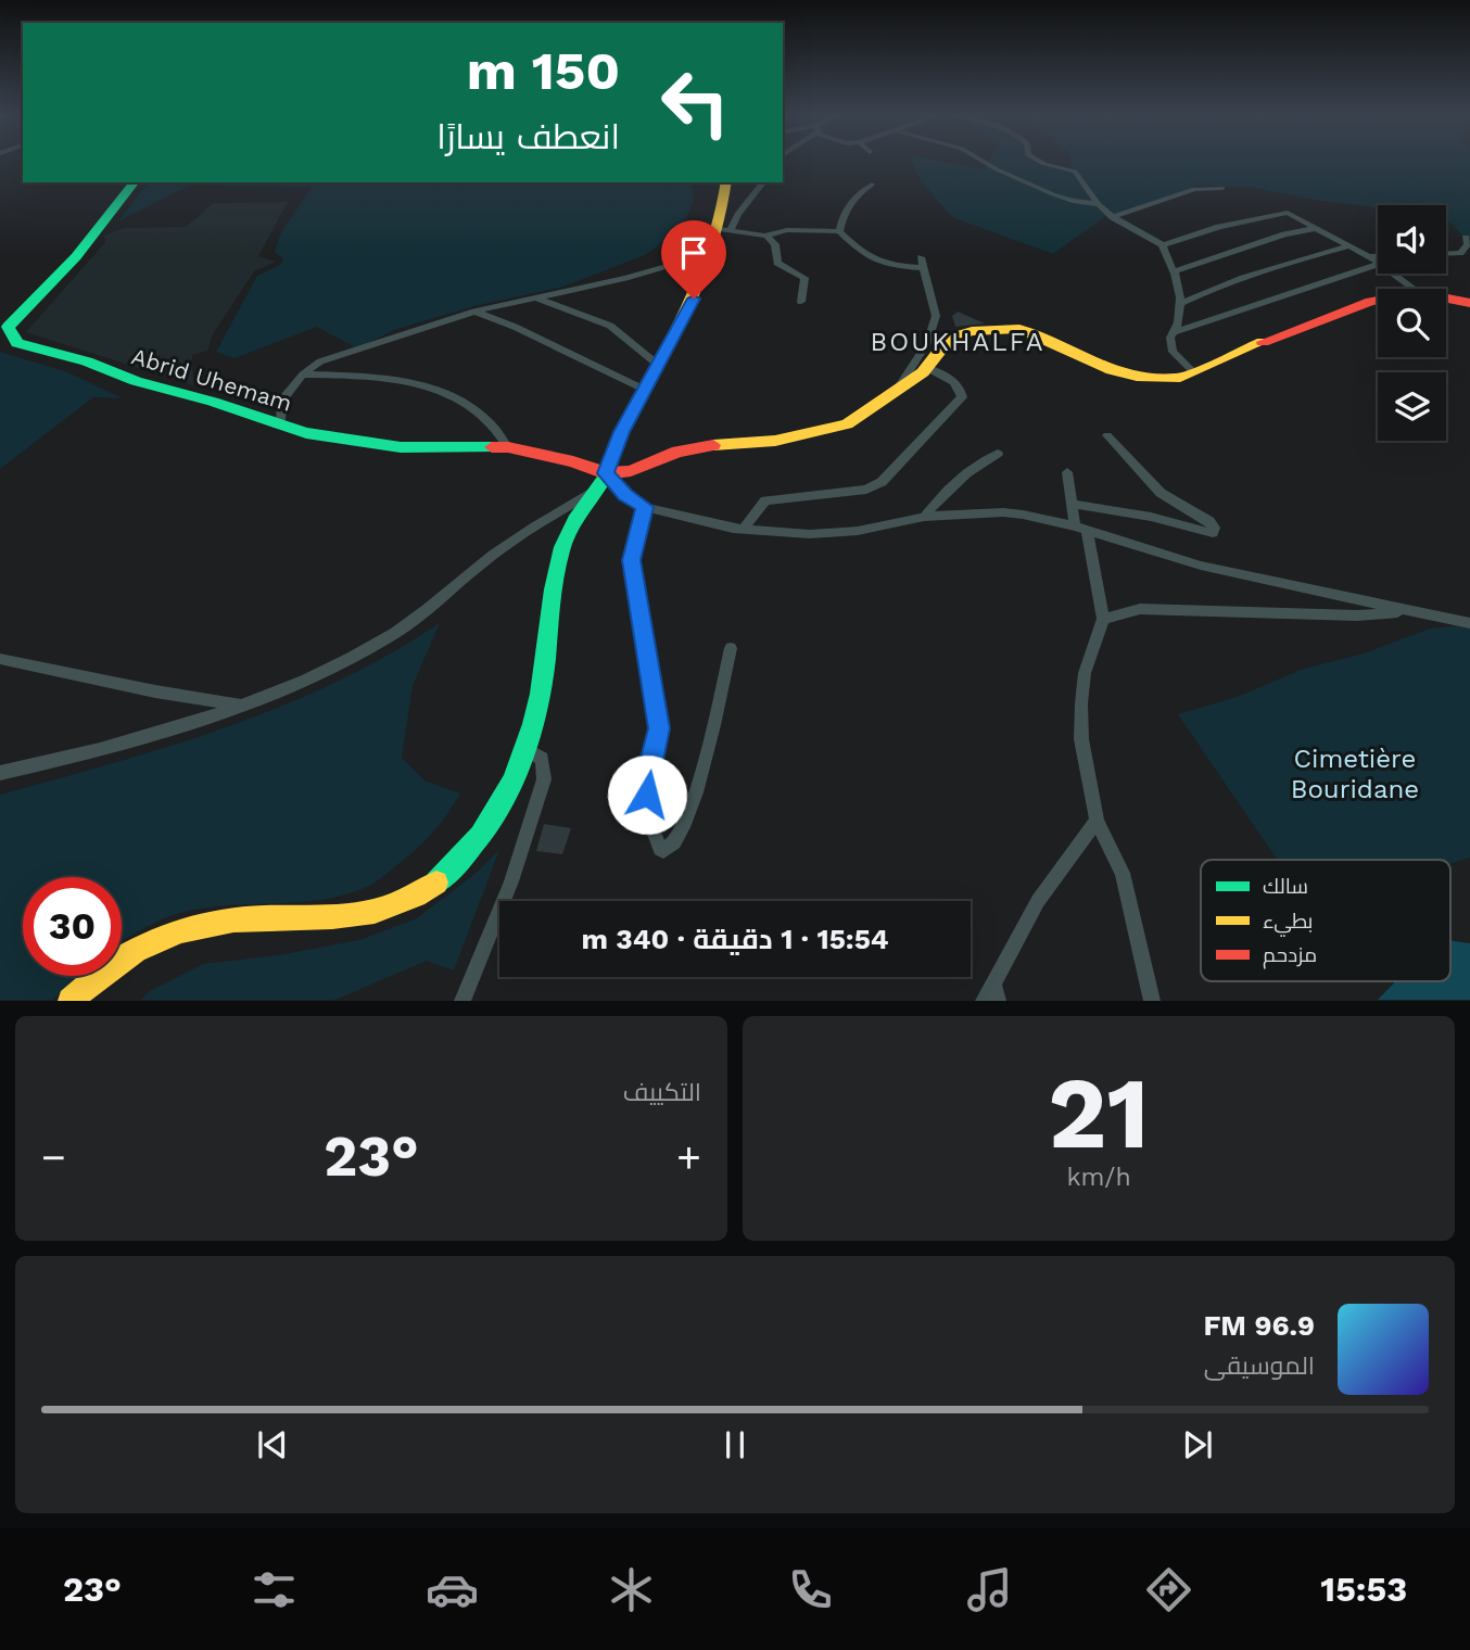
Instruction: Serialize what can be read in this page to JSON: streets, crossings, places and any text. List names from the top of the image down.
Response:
{
  "streets": {
    "street": ["Abrid Uhemam"]
  },
  "districts": ["BOUKHALFA"],
  "parks": ["Cimetière Bouridane"],
  "legend": ["سالك", "بطيء", "مزدحم"],
  "page": {
    "turn": ["150 m", "انعطف يسارًا"],
    "limit": "30",
    "trip": "15:54 · 1 دقيقة · 340 m",
    "tile": [
      ["21", "km/h"],
      "التكييف"
    ],
    "heat": ["−", "23°", "+"],
    "song": ["96.9 FM", "الموسيقى"],
    "tabs": ["15:53", "23°"]
  }
}
